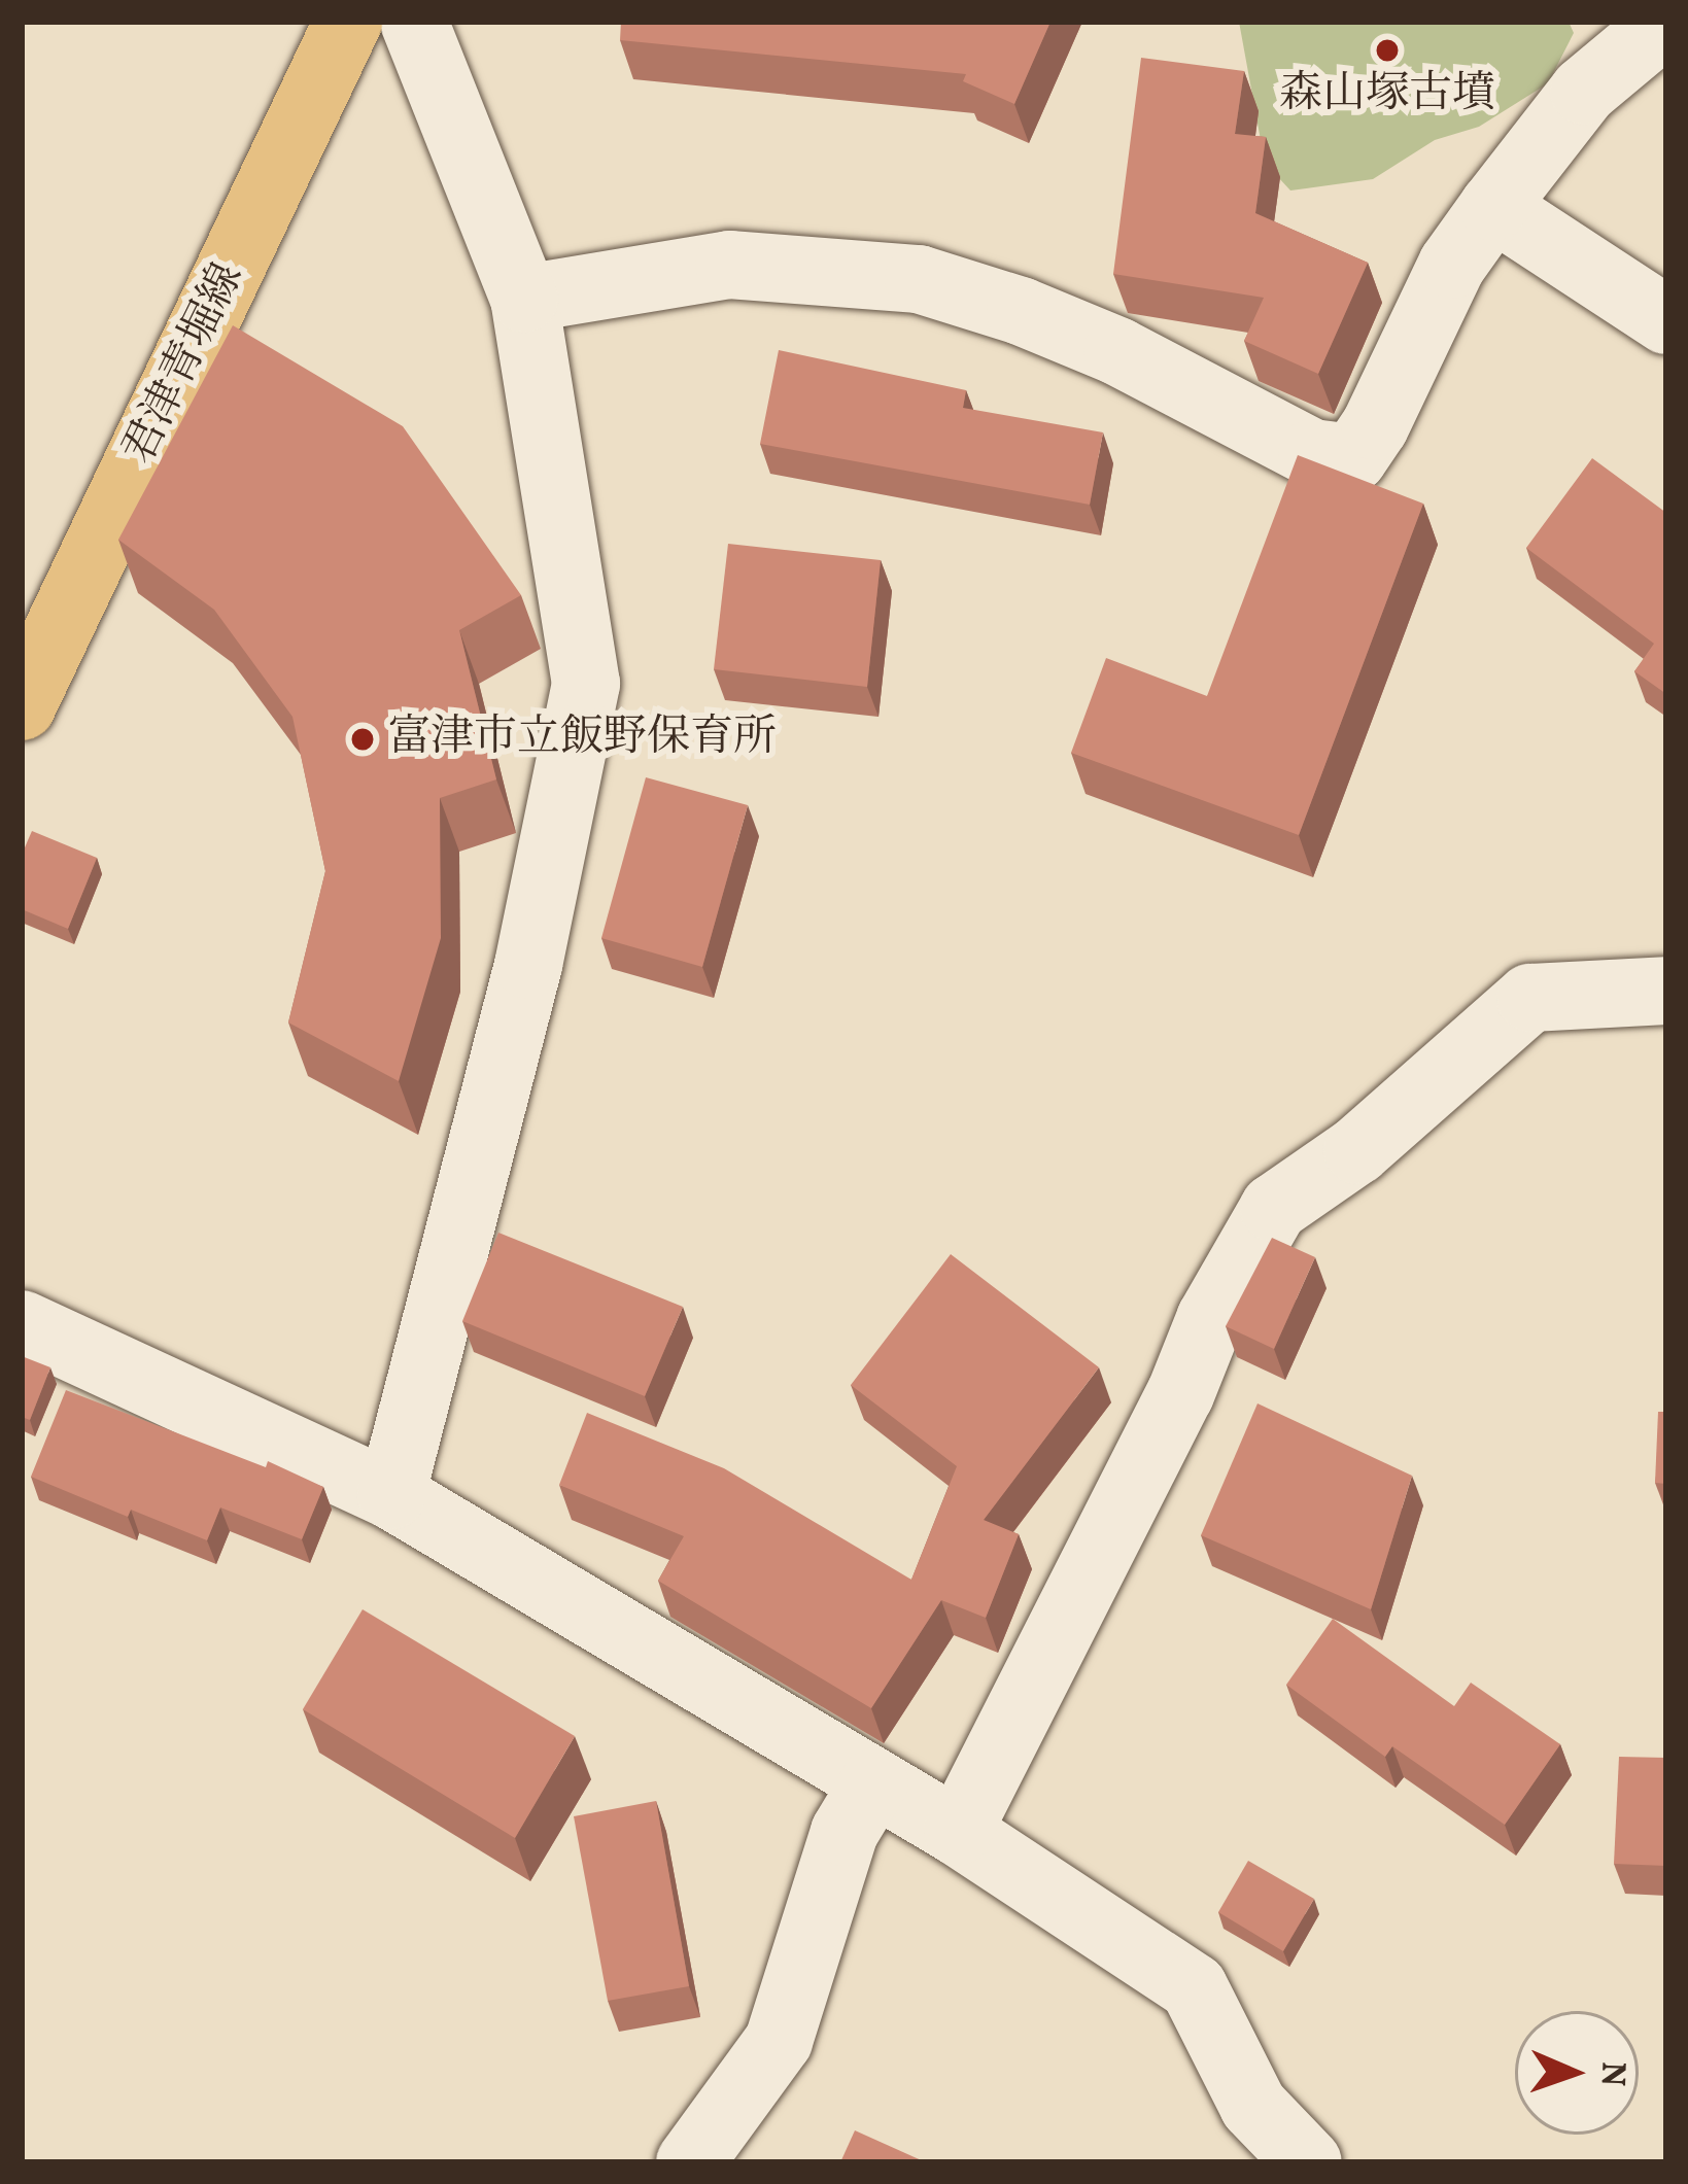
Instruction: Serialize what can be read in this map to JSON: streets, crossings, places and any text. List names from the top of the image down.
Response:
{
  "streets": {
    "main road": ["君津青堀線"]
  },
  "places": ["森山塚古墳", "富津市立飯野保育所"],
  "north": "right"
}
